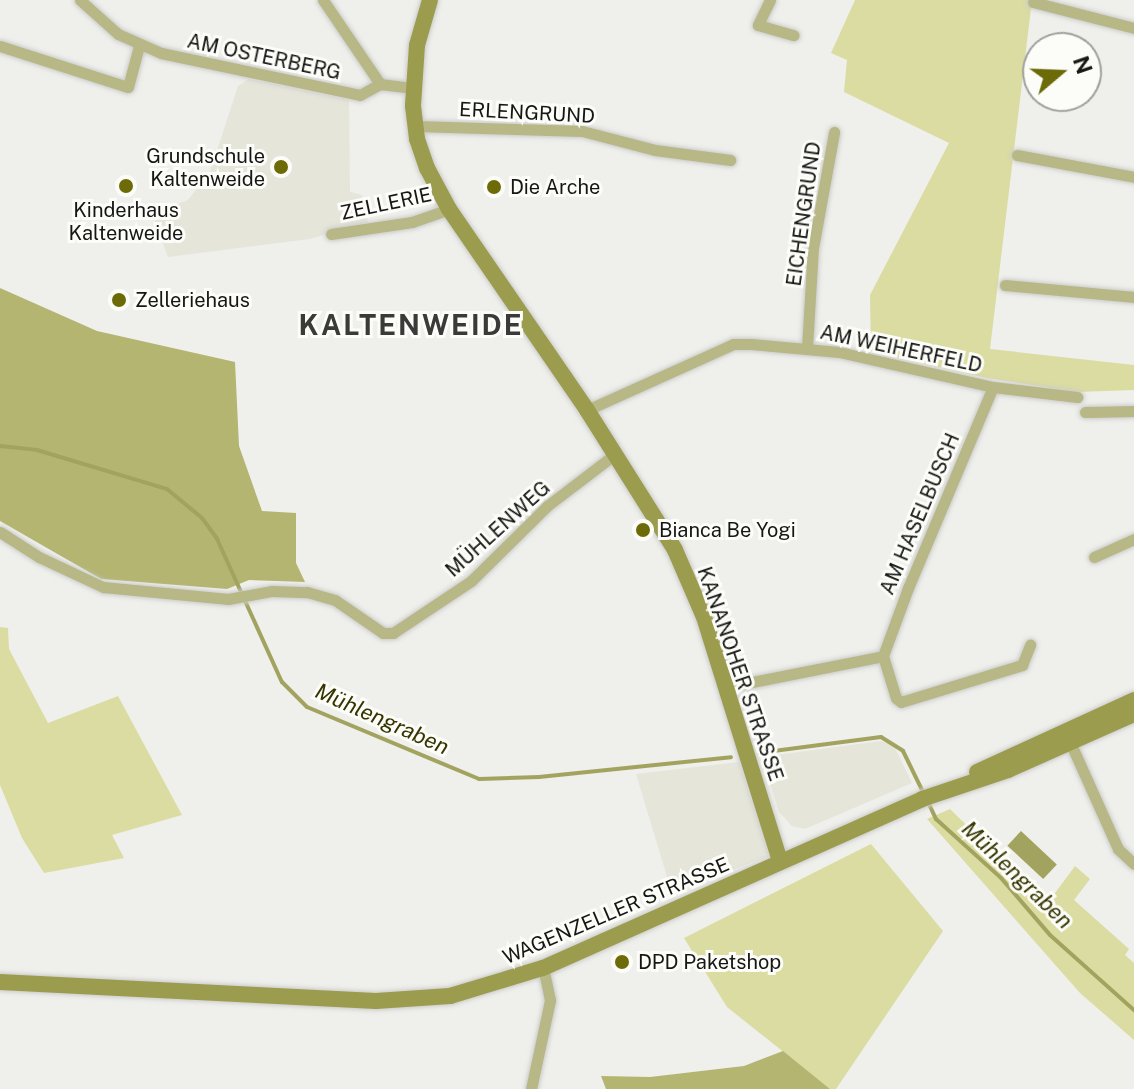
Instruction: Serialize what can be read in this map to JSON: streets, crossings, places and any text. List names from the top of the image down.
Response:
{
  "streets": {
    "main road": ["KANANOHER STRASSE", "WAGENZELLER STRASSE"],
    "street": [
      "AM OSTERBERG",
      "ERLENGRUND",
      "ZELLERIE",
      "EICHENGRUND",
      "AM WEIHERFELD",
      "AM HASELBUSCH",
      "MÜHLENWEG"
    ]
  },
  "crossings": [
    ["AM OSTERBERG", "KANANOHER STRASSE"],
    ["ERLENGRUND", "KANANOHER STRASSE"],
    ["ZELLERIE", "KANANOHER STRASSE"],
    ["EICHENGRUND", "AM WEIHERFELD"],
    ["AM WEIHERFELD", "AM HASELBUSCH"],
    ["AM WEIHERFELD", "KANANOHER STRASSE"],
    ["MÜHLENWEG", "KANANOHER STRASSE"],
    ["KANANOHER STRASSE", "WAGENZELLER STRASSE"]
  ],
  "districts": ["KALTENWEIDE"],
  "water": ["Mühlengraben"],
  "places": [
    "Grundschule Kaltenweide",
    "Kinderhaus Kaltenweide",
    "Die Arche",
    "Zelleriehaus",
    "Bianca Be Yogi",
    "DPD Paketshop"
  ],
  "north": "right"
}
